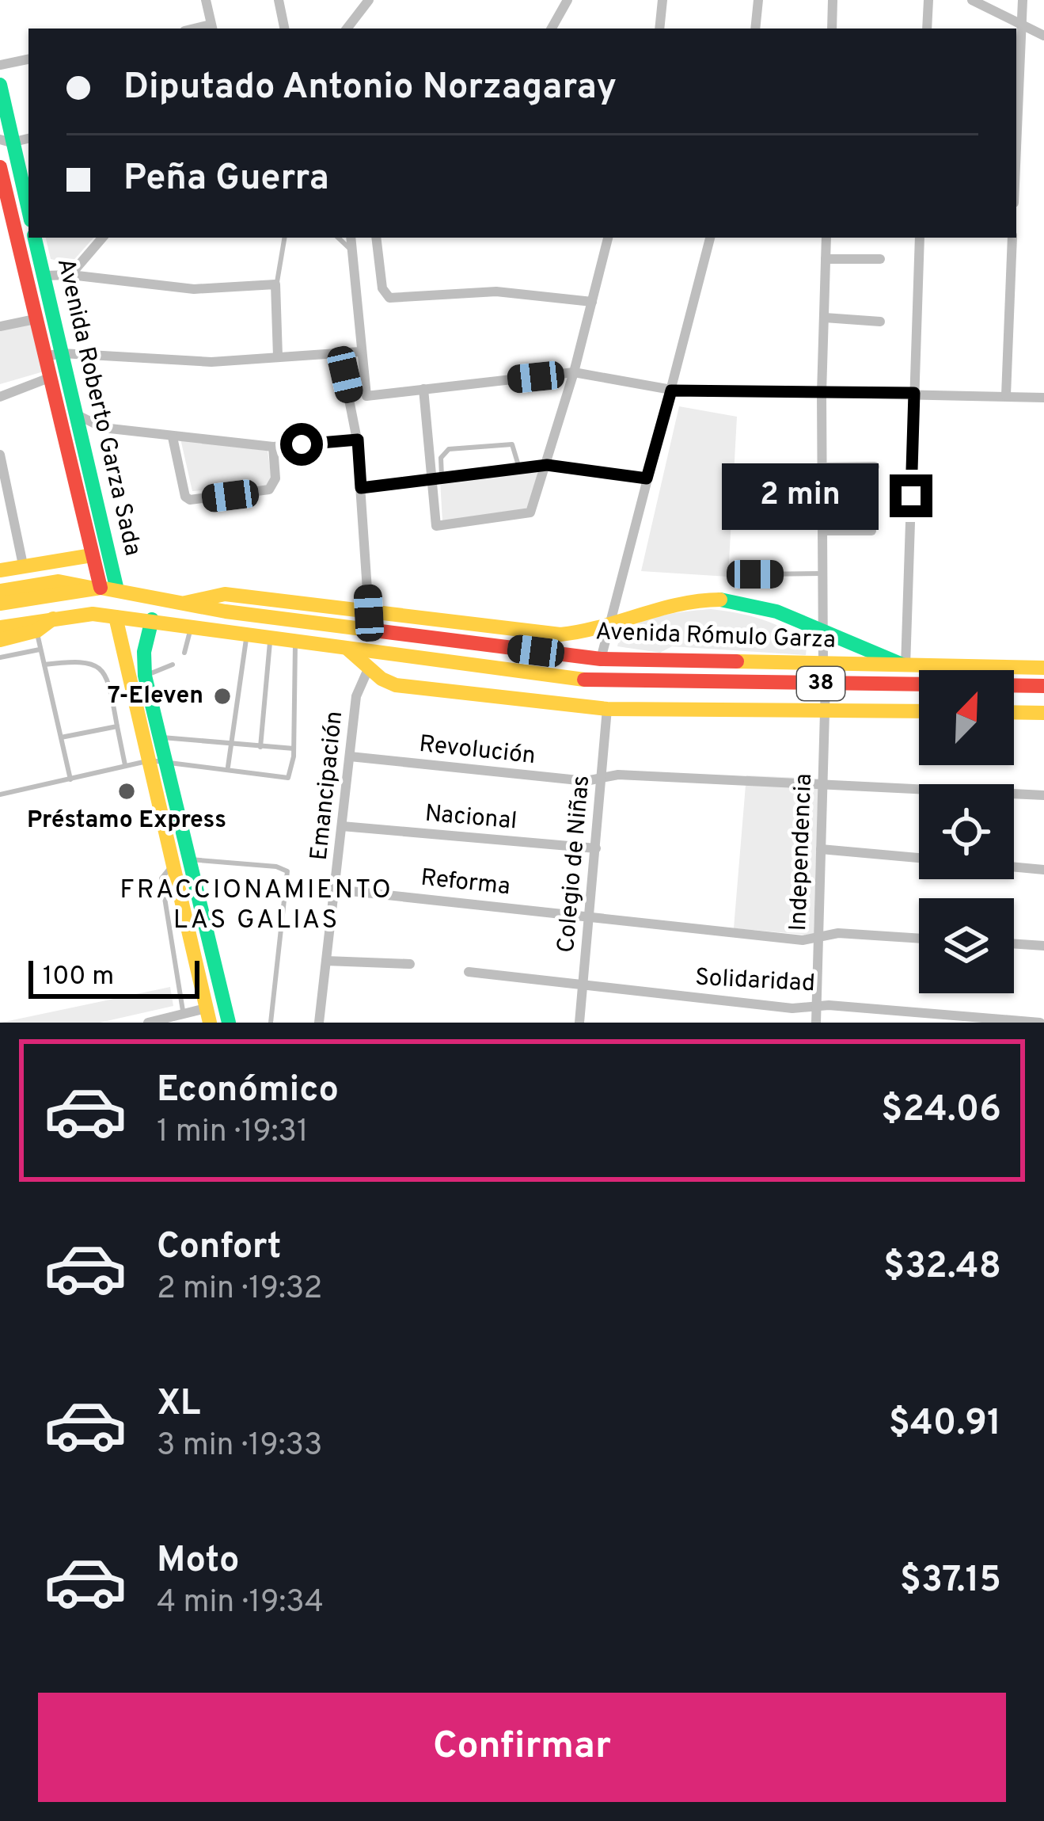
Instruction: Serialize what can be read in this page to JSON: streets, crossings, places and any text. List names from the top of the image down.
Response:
{
  "streets": {
    "street": [
      "Avenida Roberto Garza Sada",
      "Avenida Rómulo Garza",
      "38",
      "Revolución",
      "Emancipación",
      "Nacional",
      "Independencia",
      "Colegio de Niñas",
      "Reforma",
      "Solidaridad"
    ]
  },
  "crossings": [
    ["Avenida Roberto Garza Sada", "Avenida Rómulo Garza"],
    ["Avenida Rómulo Garza", "Independencia"],
    ["Revolución", "Emancipación"],
    ["Revolución", "Independencia"],
    ["Revolución", "Colegio de Niñas"],
    ["Emancipación", "Nacional"],
    ["Emancipación", "Reforma"],
    ["Nacional", "Colegio de Niñas"],
    ["Independencia", "Reforma"],
    ["Independencia", "Solidaridad"],
    ["Colegio de Niñas", "Reforma"],
    ["Colegio de Niñas", "Solidaridad"]
  ],
  "districts": ["FRACCIONAMIENTO LAS GALIAS"],
  "places": ["7-Eleven", "Préstamo Express"],
  "scale_bar": "100 m",
  "north": "top right",
  "page": {
    "banner": ["Diputado Antonio Norzagaray", "Peña Guerra"],
    "bubble": "2 min",
    "scale": "100 m",
    "list": [
      {
        "name": "Económico",
        "note": "1 min · 19:31",
        "value": "$24.06"
      },
      {
        "name": "Confort",
        "note": "2 min · 19:32",
        "value": "$32.48"
      },
      {
        "name": "XL",
        "note": "3 min · 19:33",
        "value": "$40.91"
      },
      {
        "name": "Moto",
        "note": "4 min · 19:34",
        "value": "$37.15"
      }
    ],
    "buttons": "Confirmar"
  }
}
